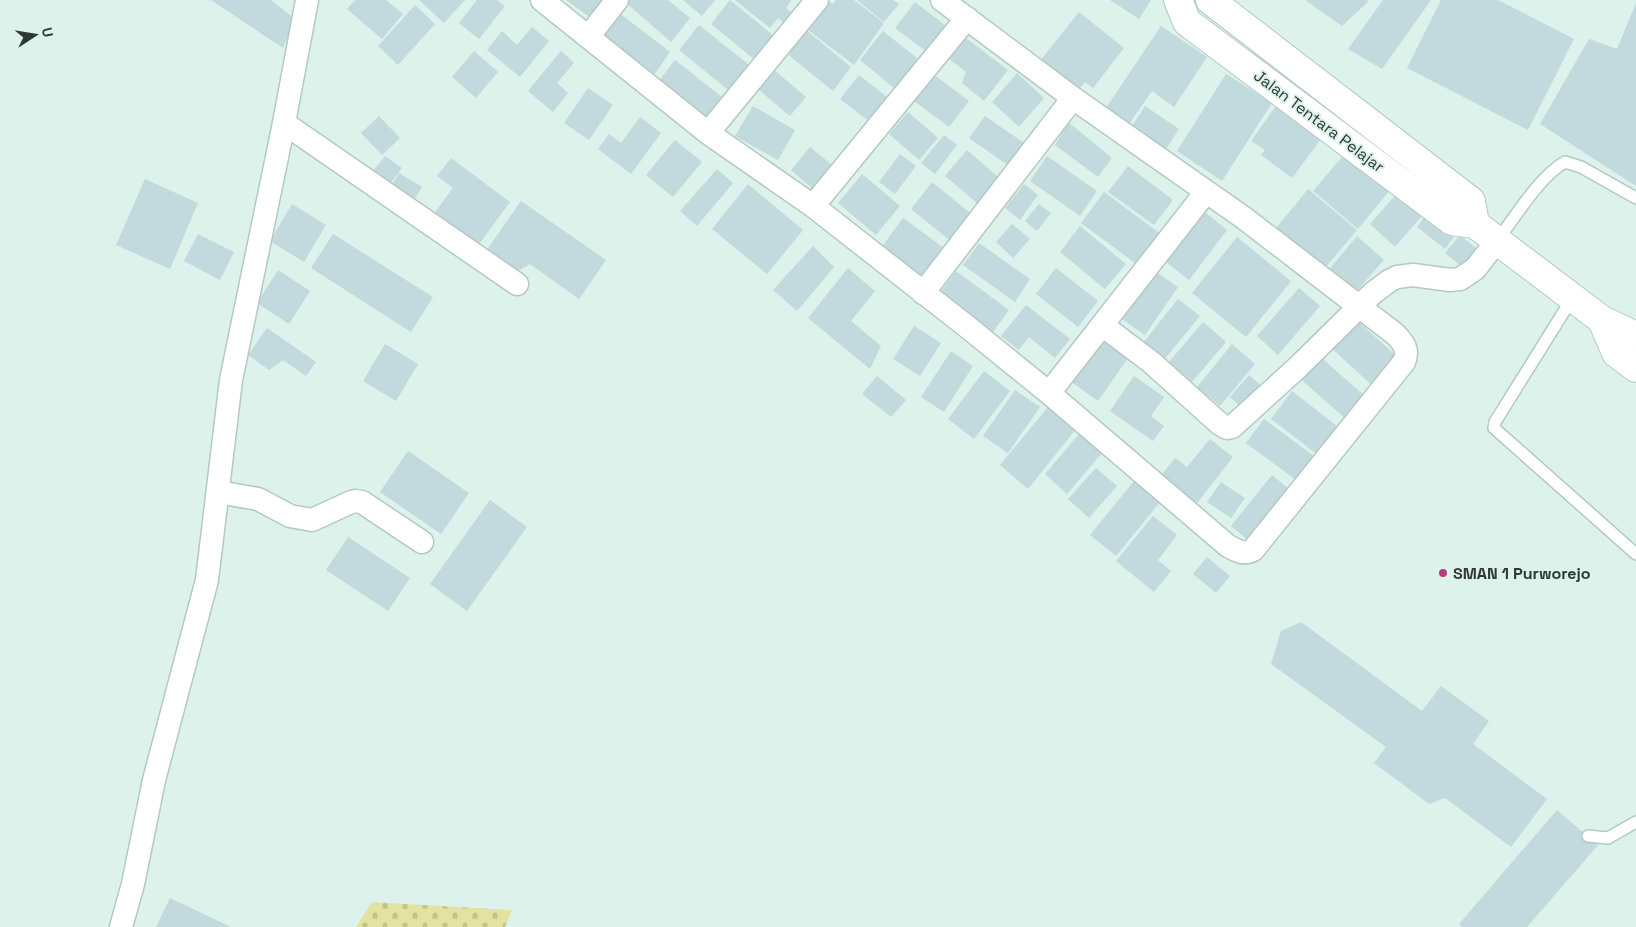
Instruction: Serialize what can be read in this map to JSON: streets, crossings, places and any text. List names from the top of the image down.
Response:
{
  "streets": {
    "main road": ["Jalan Tentara Pelajar"]
  },
  "places": ["SMAN 1 Purworejo"],
  "north": "right"
}
